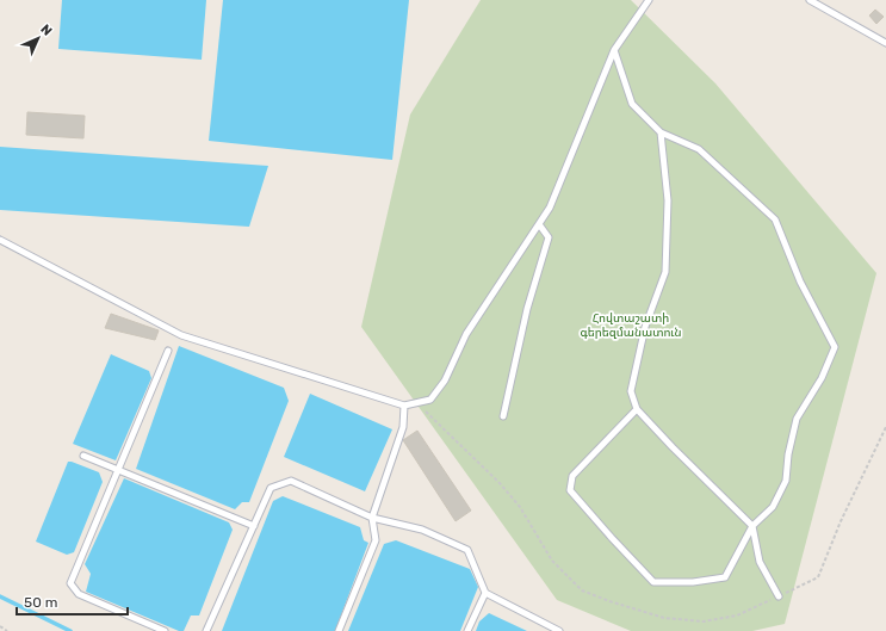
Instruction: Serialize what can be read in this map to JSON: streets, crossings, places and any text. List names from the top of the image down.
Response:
{
  "parks": ["Հովտաշատի գերեզմանատուն"],
  "scale_bar": "50 m",
  "north": "top right"
}
